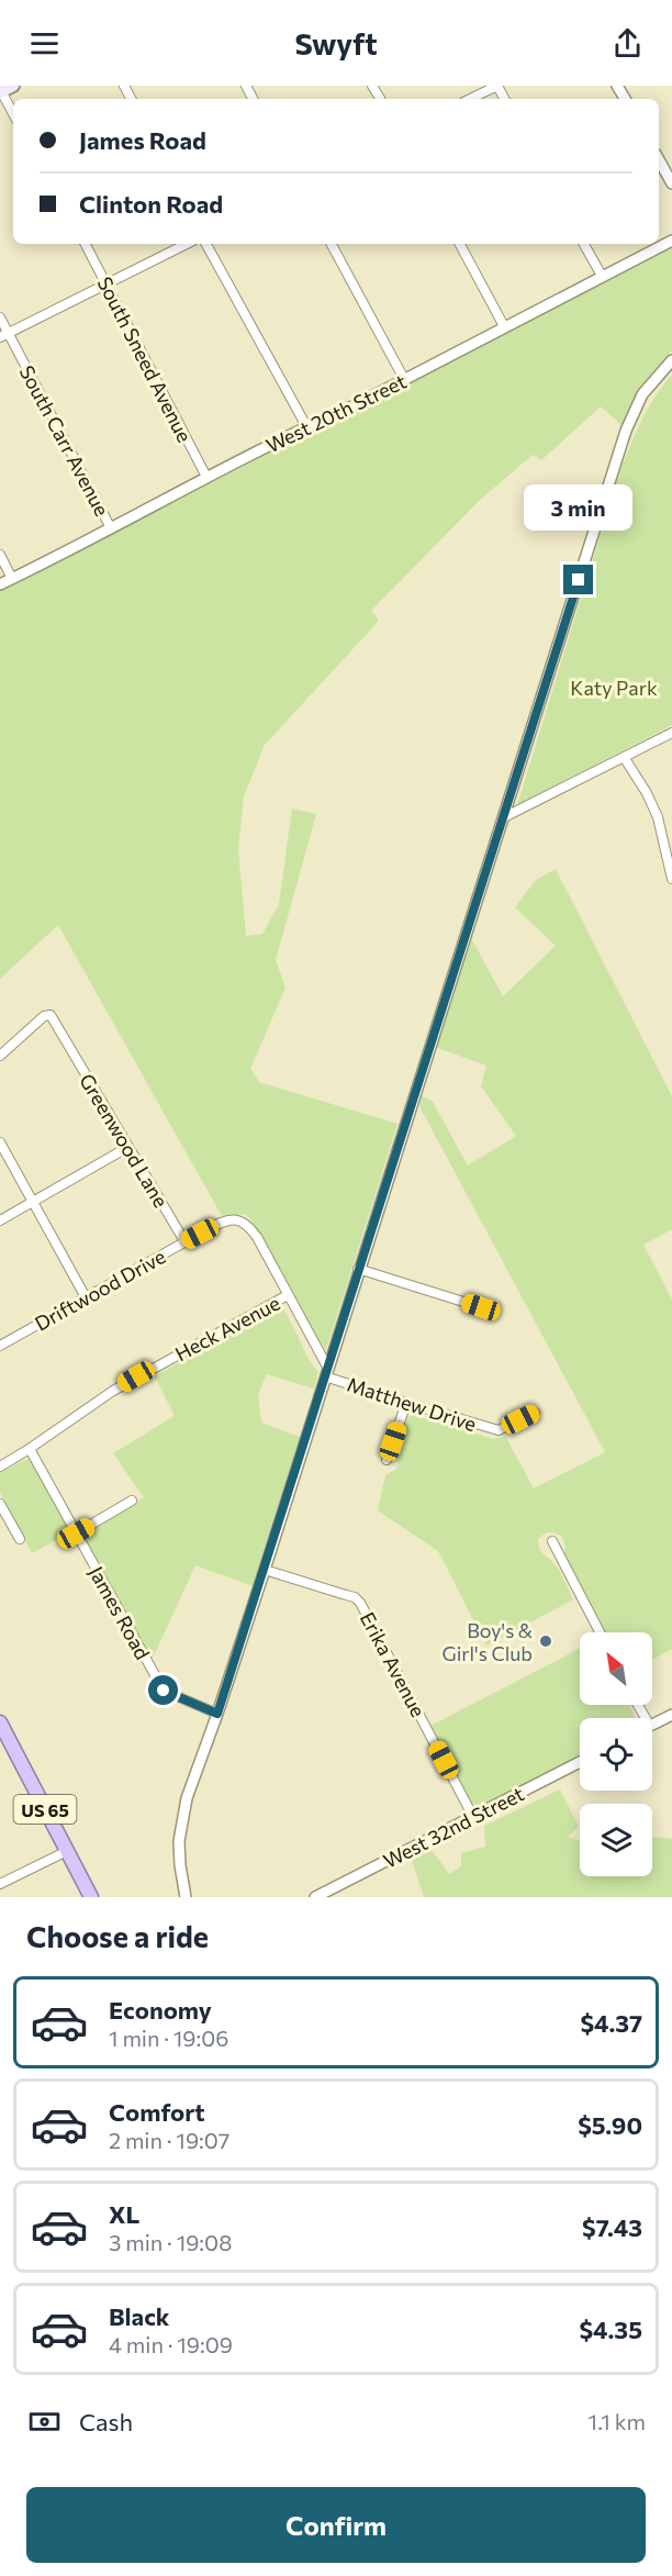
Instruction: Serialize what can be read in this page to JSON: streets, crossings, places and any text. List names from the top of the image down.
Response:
{
  "streets": {
    "highway": ["US 65"],
    "street": [
      "South Sneed Avenue",
      "West 20th Street",
      "South Carr Avenue",
      "Greenwood Lane",
      "Driftwood Drive",
      "Heck Avenue",
      "Matthew Drive",
      "James Road",
      "Erika Avenue",
      "West 32nd Street"
    ]
  },
  "crossings": [
    ["South Sneed Avenue", "West 20th Street"],
    ["West 20th Street", "South Carr Avenue"],
    ["Greenwood Lane", "Driftwood Drive"],
    ["Driftwood Drive", "Heck Avenue"],
    ["Heck Avenue", "James Road"],
    ["Erika Avenue", "West 32nd Street"]
  ],
  "parks": ["Katy Park"],
  "places": ["Boy's & Girl's Club"],
  "north": "top left",
  "page": {
    "header": "Swyft",
    "banner": ["James Road", "Clinton Road"],
    "bubble": "3 min",
    "heading": "Choose a ride",
    "list": [
      {
        "name": "Economy",
        "note": "1 min · 19:06",
        "value": "$4.37"
      },
      {
        "name": "Comfort",
        "note": "2 min · 19:07",
        "value": "$5.90"
      },
      {
        "name": "XL",
        "note": "3 min · 19:08",
        "value": "$7.43"
      },
      {
        "name": "Black",
        "note": "4 min · 19:09",
        "value": "$4.35"
      }
    ],
    "pay": ["Cash", "1.1 km"],
    "buttons": "Confirm"
  }
}
